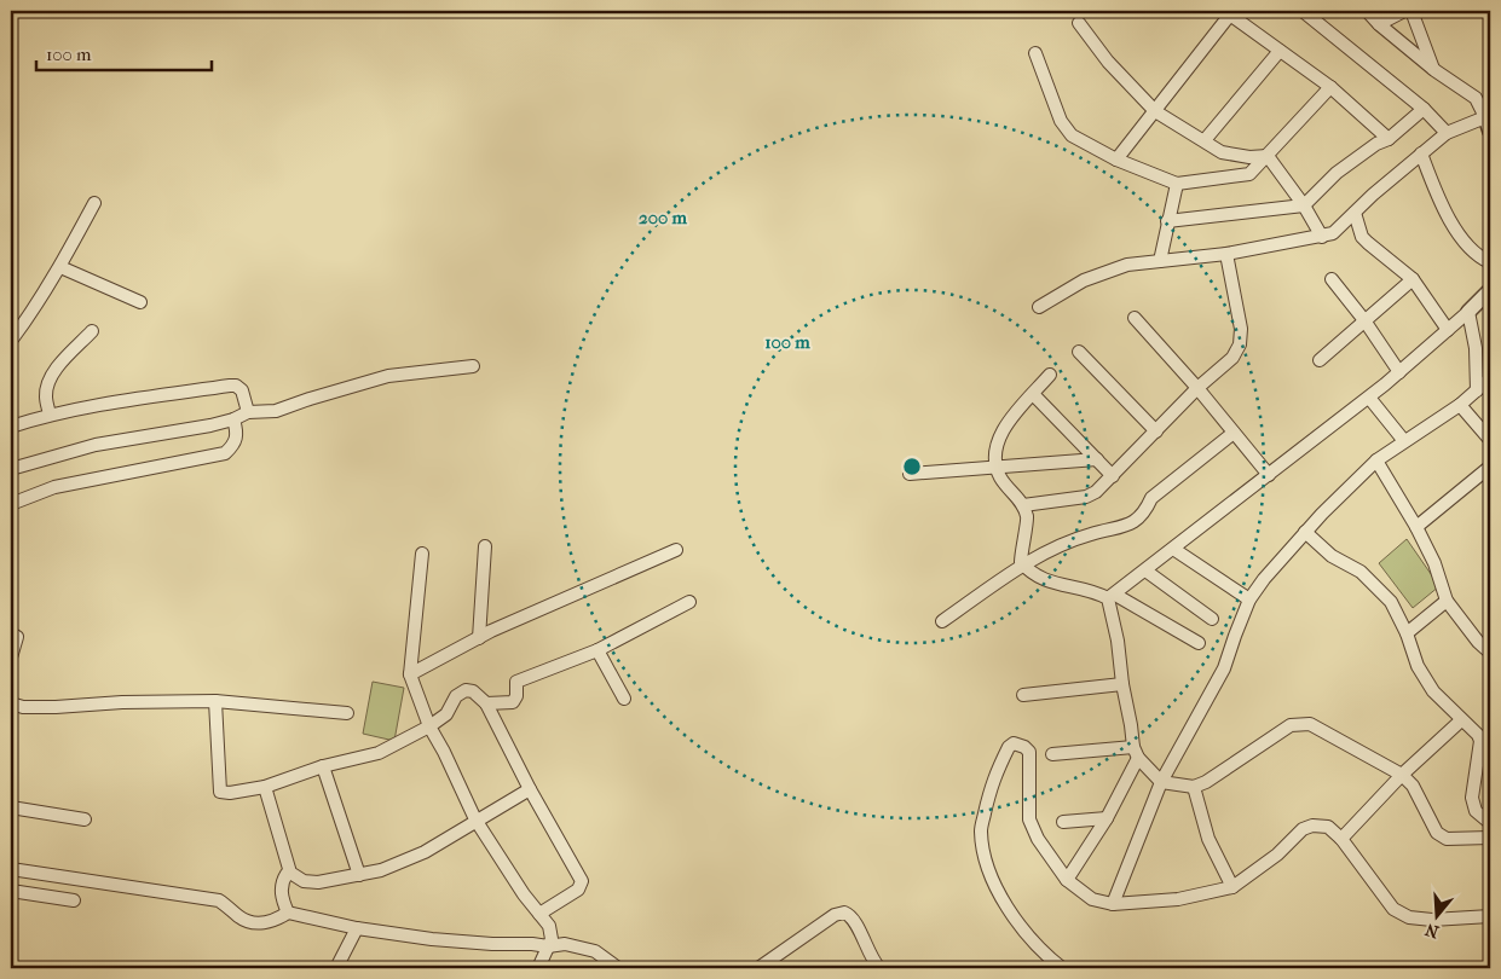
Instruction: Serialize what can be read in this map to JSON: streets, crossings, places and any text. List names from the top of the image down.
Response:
{
  "scale_bar": "100 m",
  "north": "bottom",
  "rings": ["200 m", "100 m"]
}
